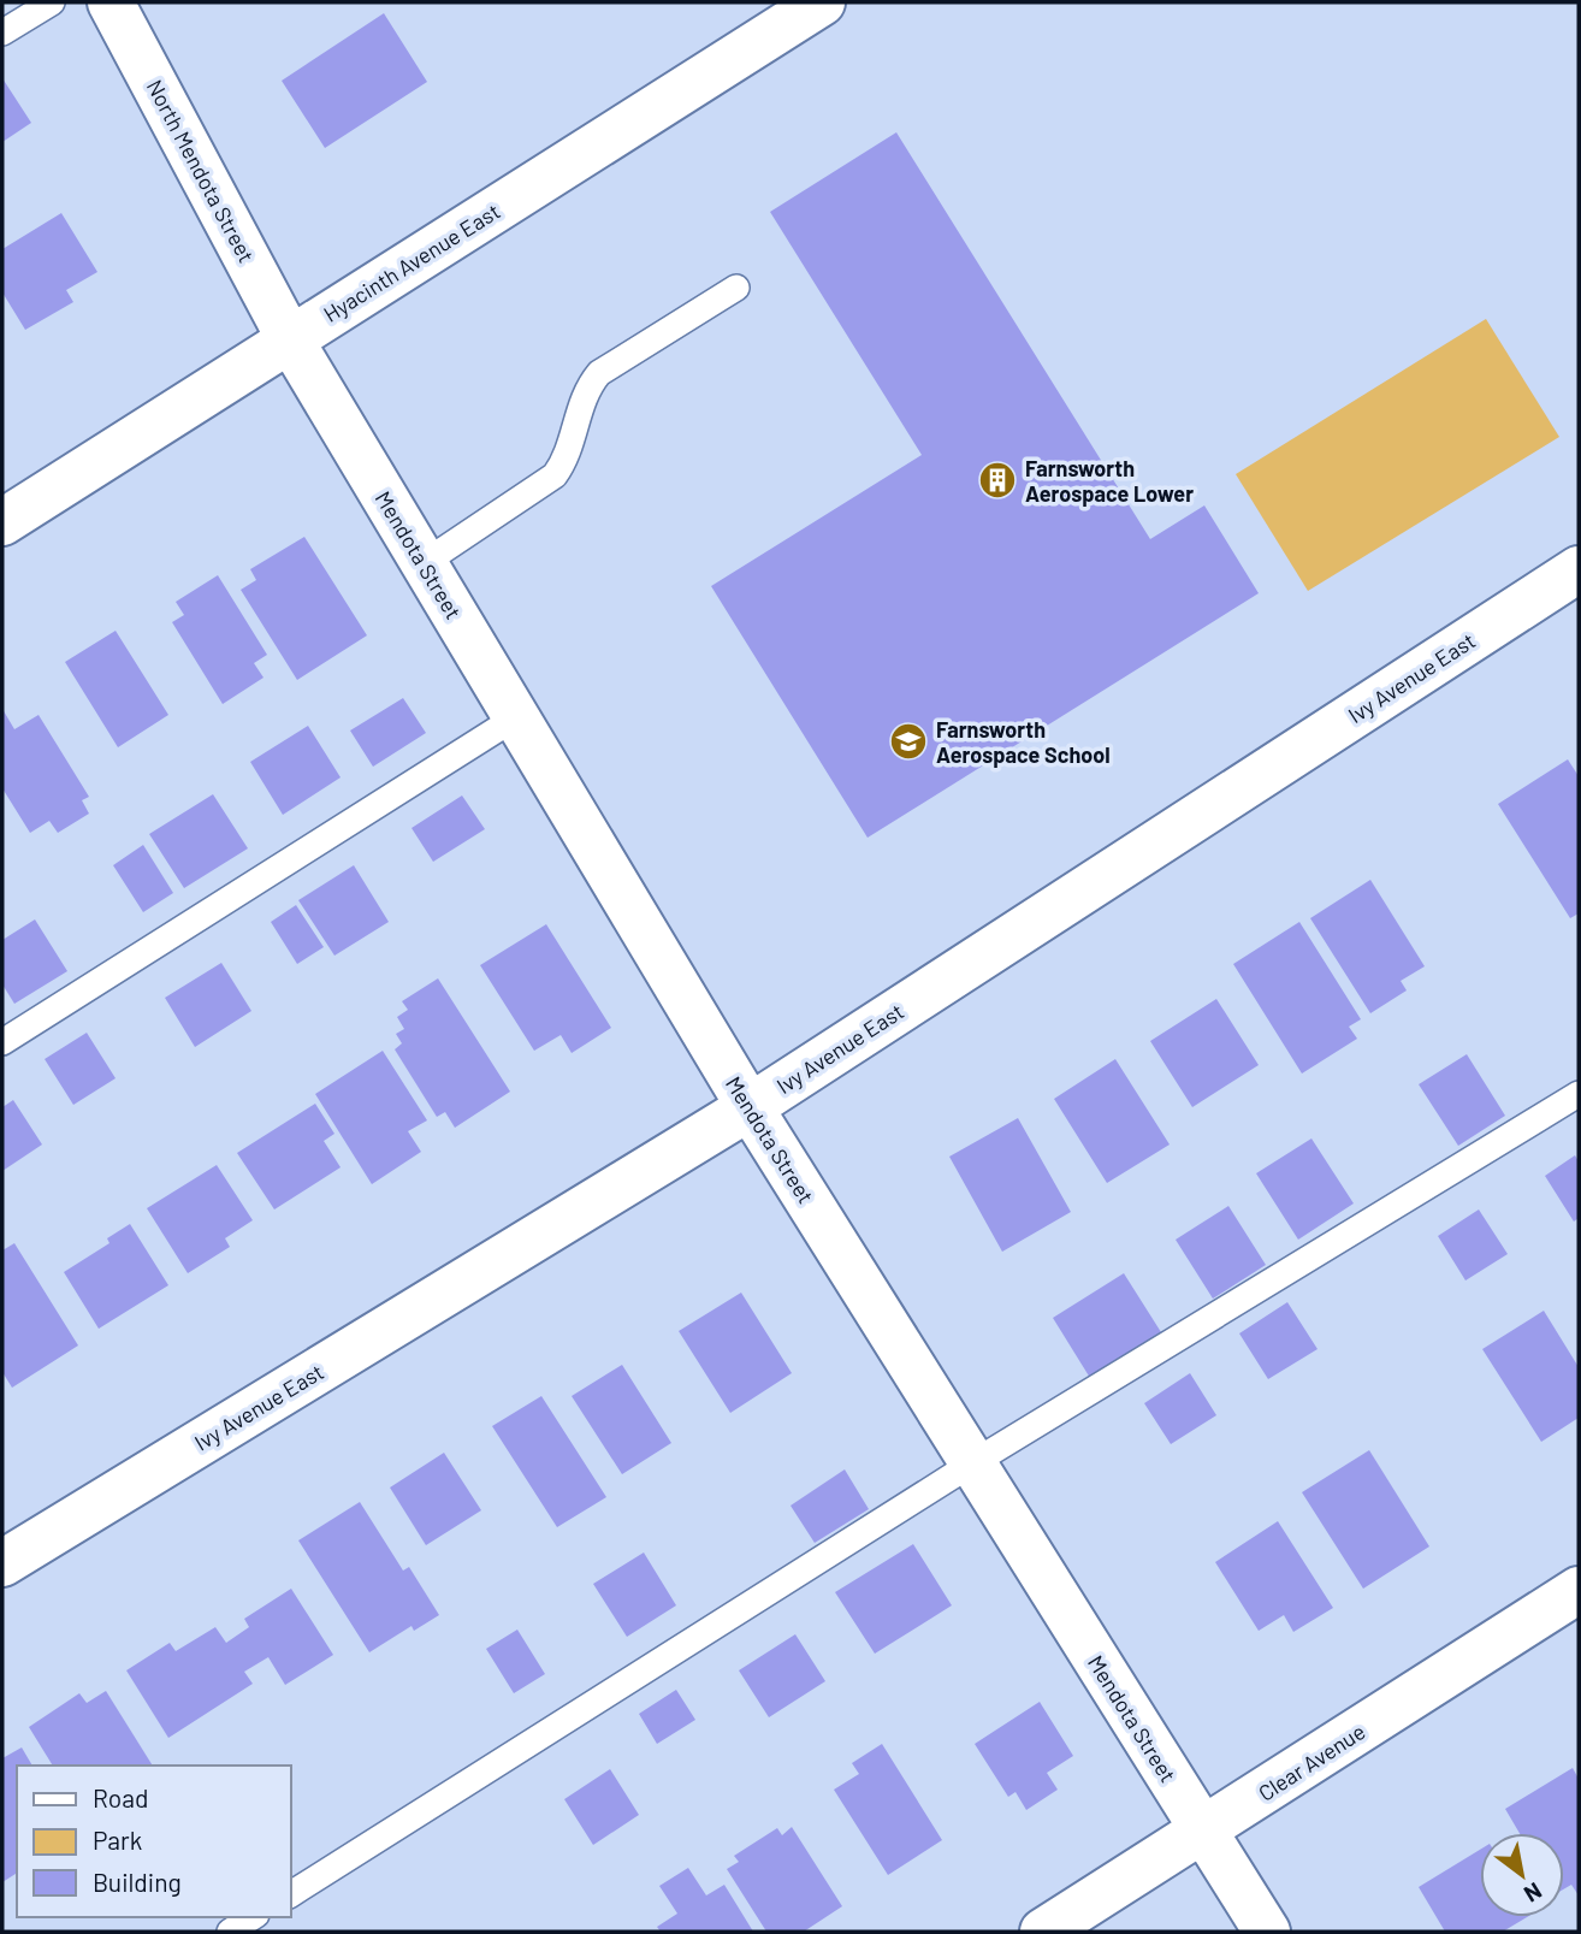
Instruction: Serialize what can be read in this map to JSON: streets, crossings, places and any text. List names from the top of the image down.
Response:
{
  "streets": {
    "street": [
      "North Mendota Street",
      "Hyacinth Avenue East",
      "Mendota Street",
      "Ivy Avenue East",
      "Clear Avenue"
    ]
  },
  "crossings": [
    ["North Mendota Street", "Hyacinth Avenue East"],
    ["North Mendota Street", "Mendota Street"],
    ["Hyacinth Avenue East", "Mendota Street"],
    ["Mendota Street", "Ivy Avenue East"],
    ["Mendota Street", "Clear Avenue"]
  ],
  "places": {
    "building": ["Farnsworth Aerospace Lower"],
    "school or university": ["Farnsworth Aerospace School"]
  },
  "legend": ["Road", "Park", "Building"],
  "north": "bottom right"
}
